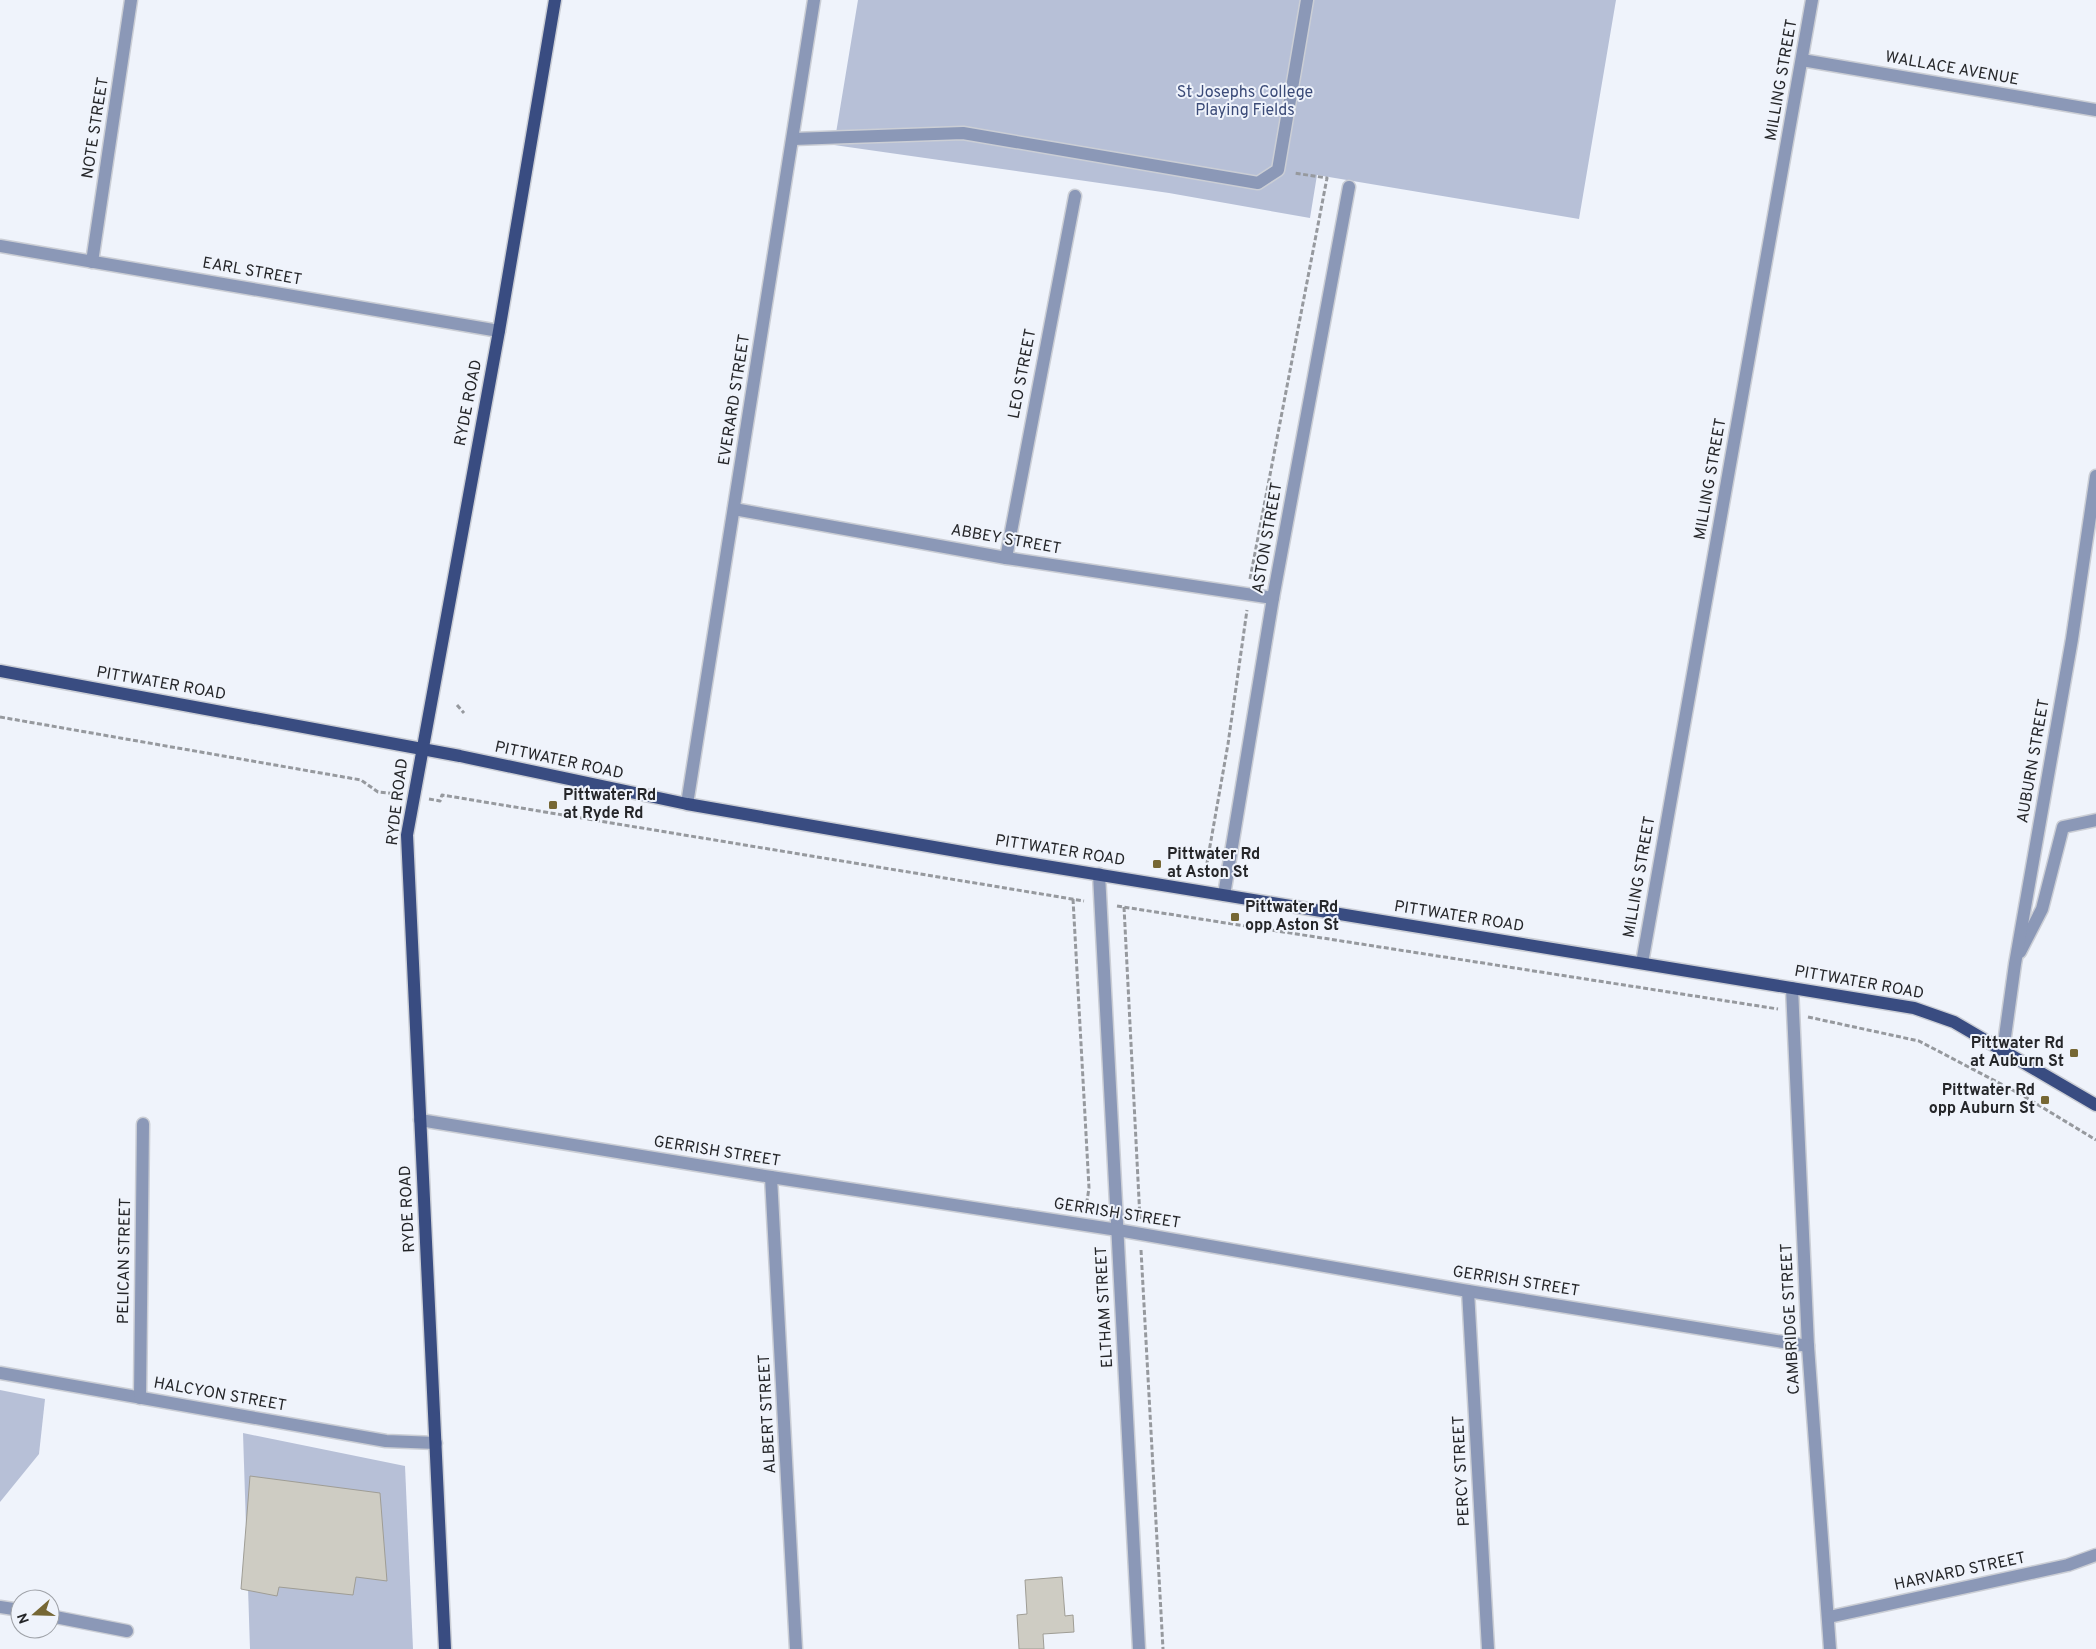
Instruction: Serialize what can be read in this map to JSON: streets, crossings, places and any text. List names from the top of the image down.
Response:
{
  "streets": {
    "main road": ["RYDE ROAD", "PITTWATER ROAD"],
    "street": [
      "WALLACE AVENUE",
      "MILLING STREET",
      "NOTE STREET",
      "EARL STREET",
      "LEO STREET",
      "EVERARD STREET",
      "ASTON STREET",
      "ABBEY STREET",
      "AUBURN STREET",
      "GERRISH STREET",
      "PELICAN STREET",
      "ELTHAM STREET",
      "CAMBRIDGE STREET",
      "HALCYON STREET",
      "ALBERT STREET",
      "PERCY STREET",
      "HARVARD STREET"
    ]
  },
  "crossings": [
    ["WALLACE AVENUE", "MILLING STREET"],
    ["MILLING STREET", "PITTWATER ROAD"],
    ["NOTE STREET", "EARL STREET"],
    ["EARL STREET", "RYDE ROAD"],
    ["LEO STREET", "ABBEY STREET"],
    ["EVERARD STREET", "ABBEY STREET"],
    ["EVERARD STREET", "PITTWATER ROAD"],
    ["RYDE ROAD", "PITTWATER ROAD"],
    ["RYDE ROAD", "GERRISH STREET"],
    ["RYDE ROAD", "HALCYON STREET"],
    ["ASTON STREET", "ABBEY STREET"],
    ["ASTON STREET", "PITTWATER ROAD"],
    ["PITTWATER ROAD", "AUBURN STREET"],
    ["PITTWATER ROAD", "ELTHAM STREET"],
    ["PITTWATER ROAD", "CAMBRIDGE STREET"],
    ["GERRISH STREET", "ELTHAM STREET"],
    ["GERRISH STREET", "CAMBRIDGE STREET"],
    ["GERRISH STREET", "ALBERT STREET"],
    ["GERRISH STREET", "PERCY STREET"],
    ["PELICAN STREET", "HALCYON STREET"],
    ["CAMBRIDGE STREET", "HARVARD STREET"]
  ],
  "parks": ["St Josephs College Playing Fields"],
  "places": {
    "transit": [
      "Pittwater Rd at Ryde Rd",
      "Pittwater Rd at Aston St",
      "Pittwater Rd opp Aston St",
      "Pittwater Rd at Auburn St",
      "Pittwater Rd opp Auburn St"
    ]
  },
  "north": "left"
}
